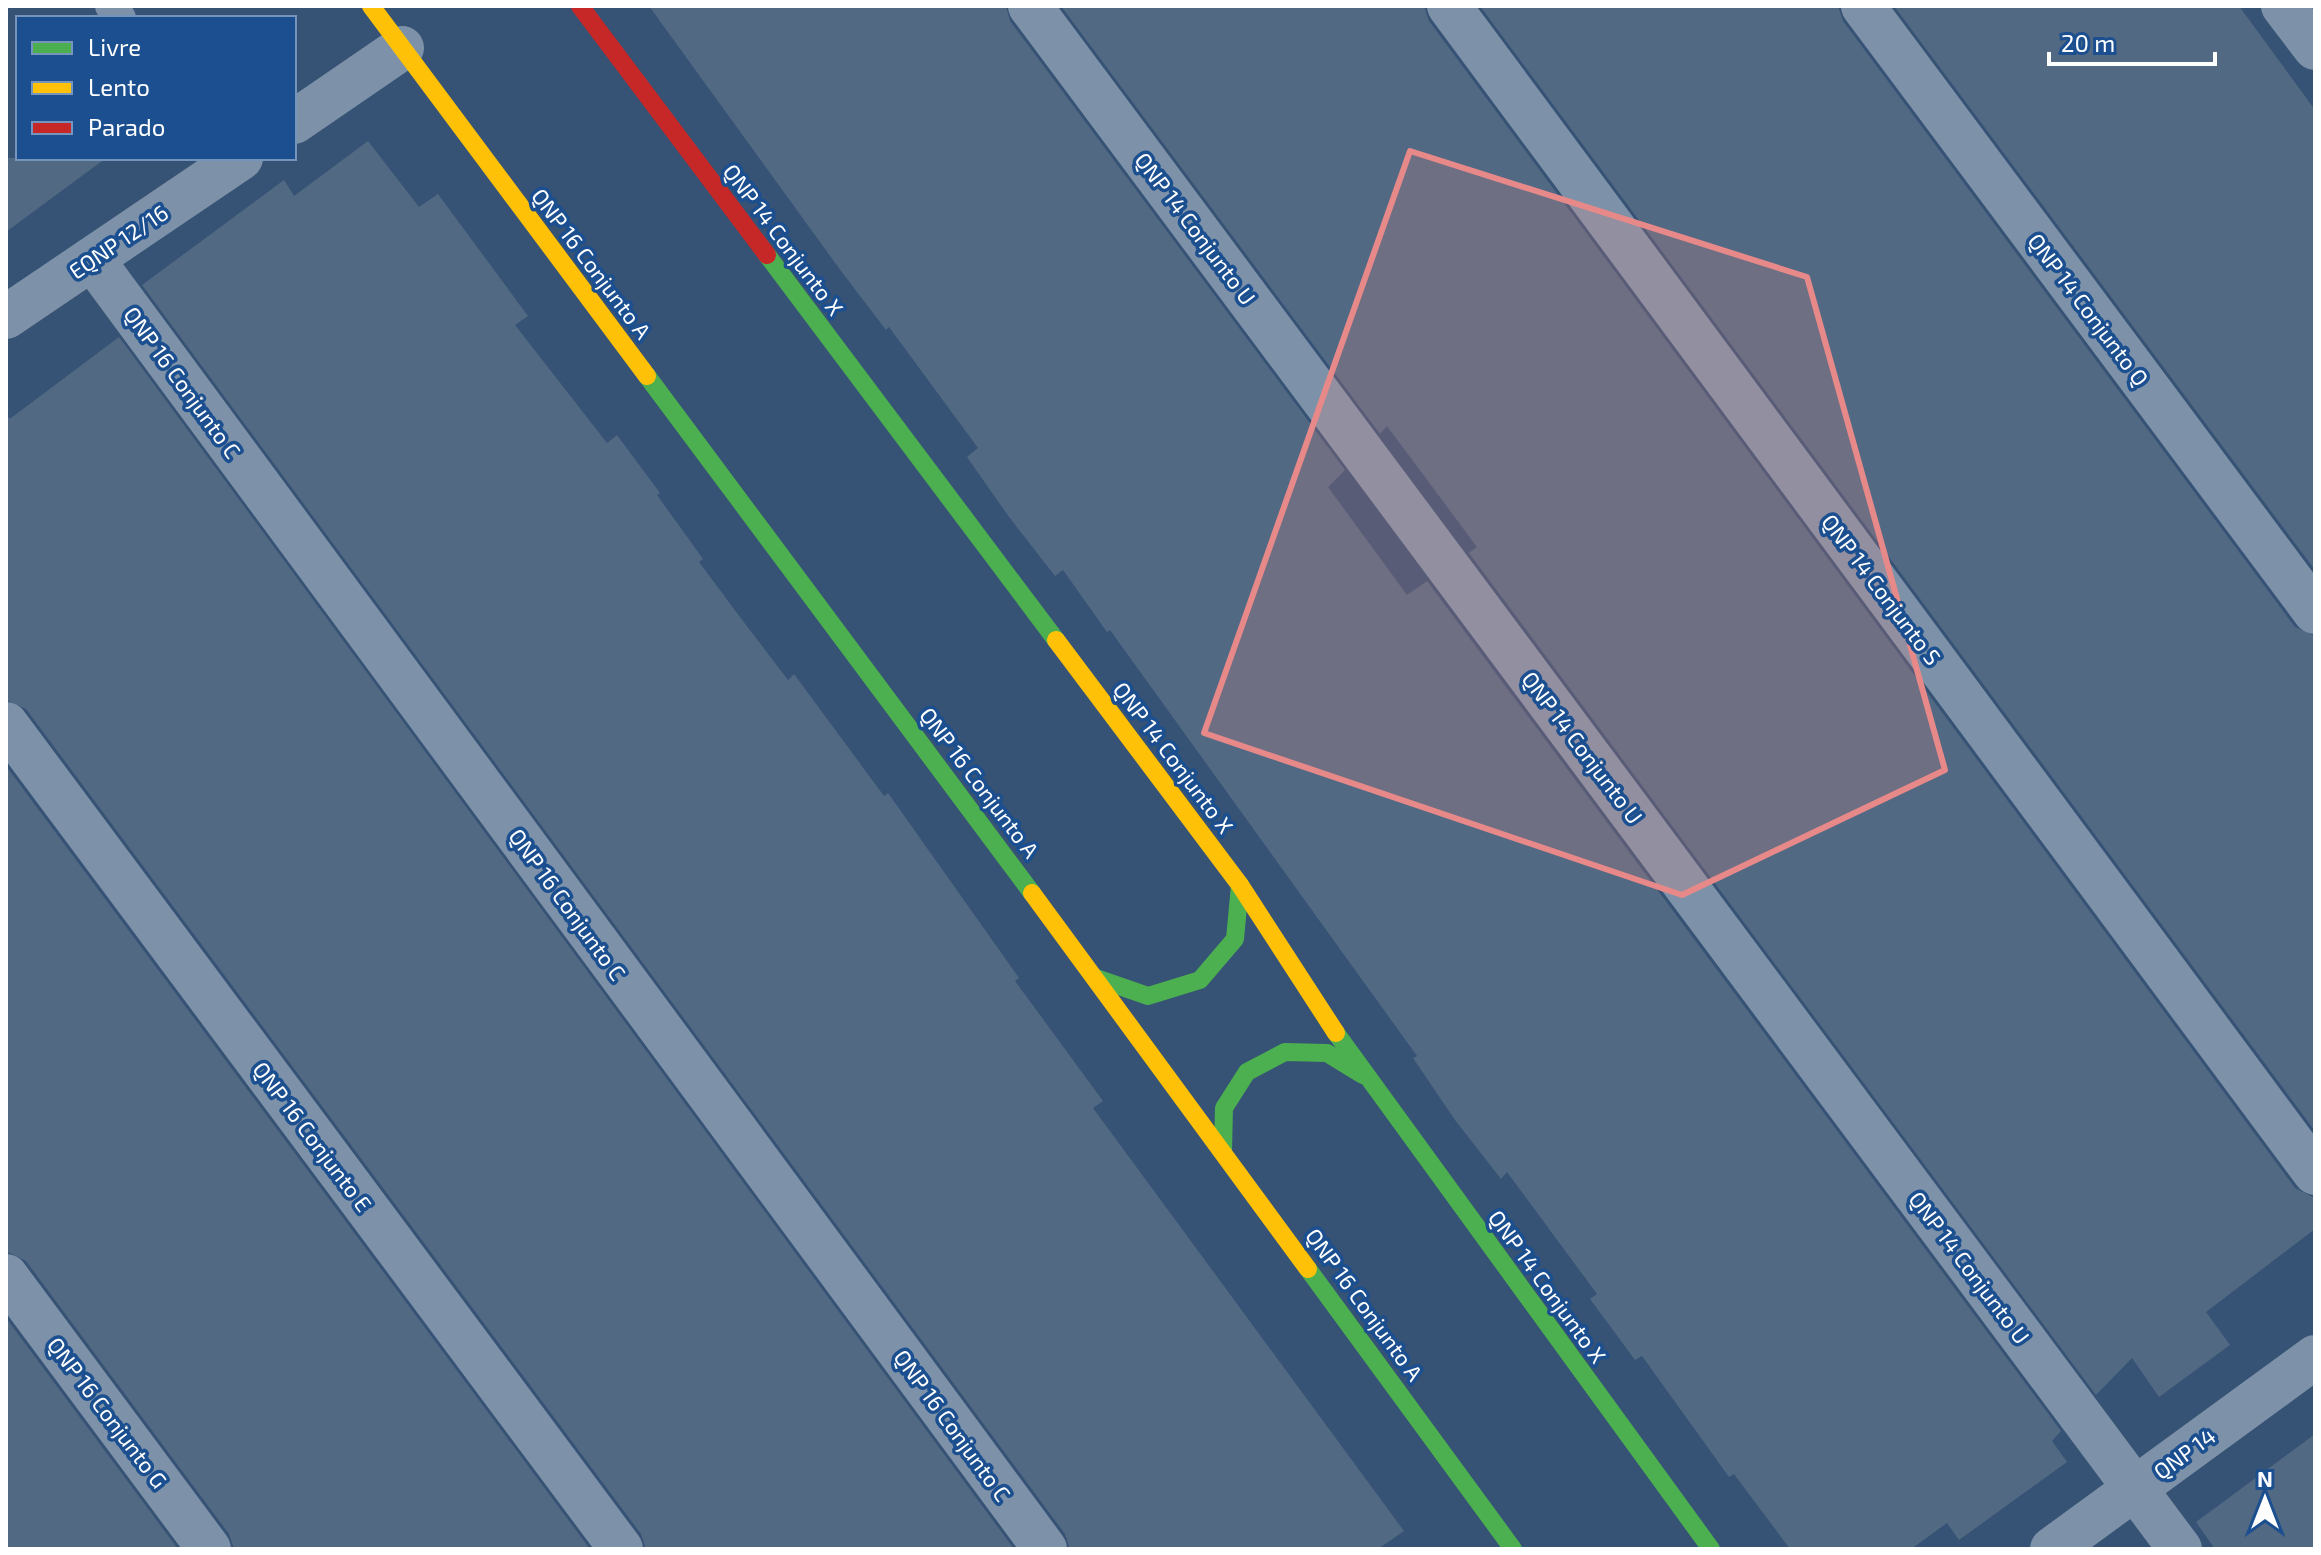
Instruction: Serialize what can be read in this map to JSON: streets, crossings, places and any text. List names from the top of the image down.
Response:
{
  "streets": {
    "street": [
      "QNP 14 Conjunto U",
      "QNP 14 Conjunto X",
      "EQNP 12/16",
      "QNP 16 Conjunto A",
      "QNP 14 Conjunto Q",
      "QNP 16 Conjunto C",
      "QNP 14 Conjunto S",
      "QNP 16 Conjunto E",
      "QNP 16 Conjunto G",
      "QNP 14"
    ]
  },
  "crossings": [
    ["QNP 14 Conjunto U", "QNP 14"],
    ["EQNP 12/16", "QNP 16 Conjunto C"]
  ],
  "legend": ["Livre", "Lento", "Parado"],
  "scale_bar": "20 m",
  "north": "top"
}
